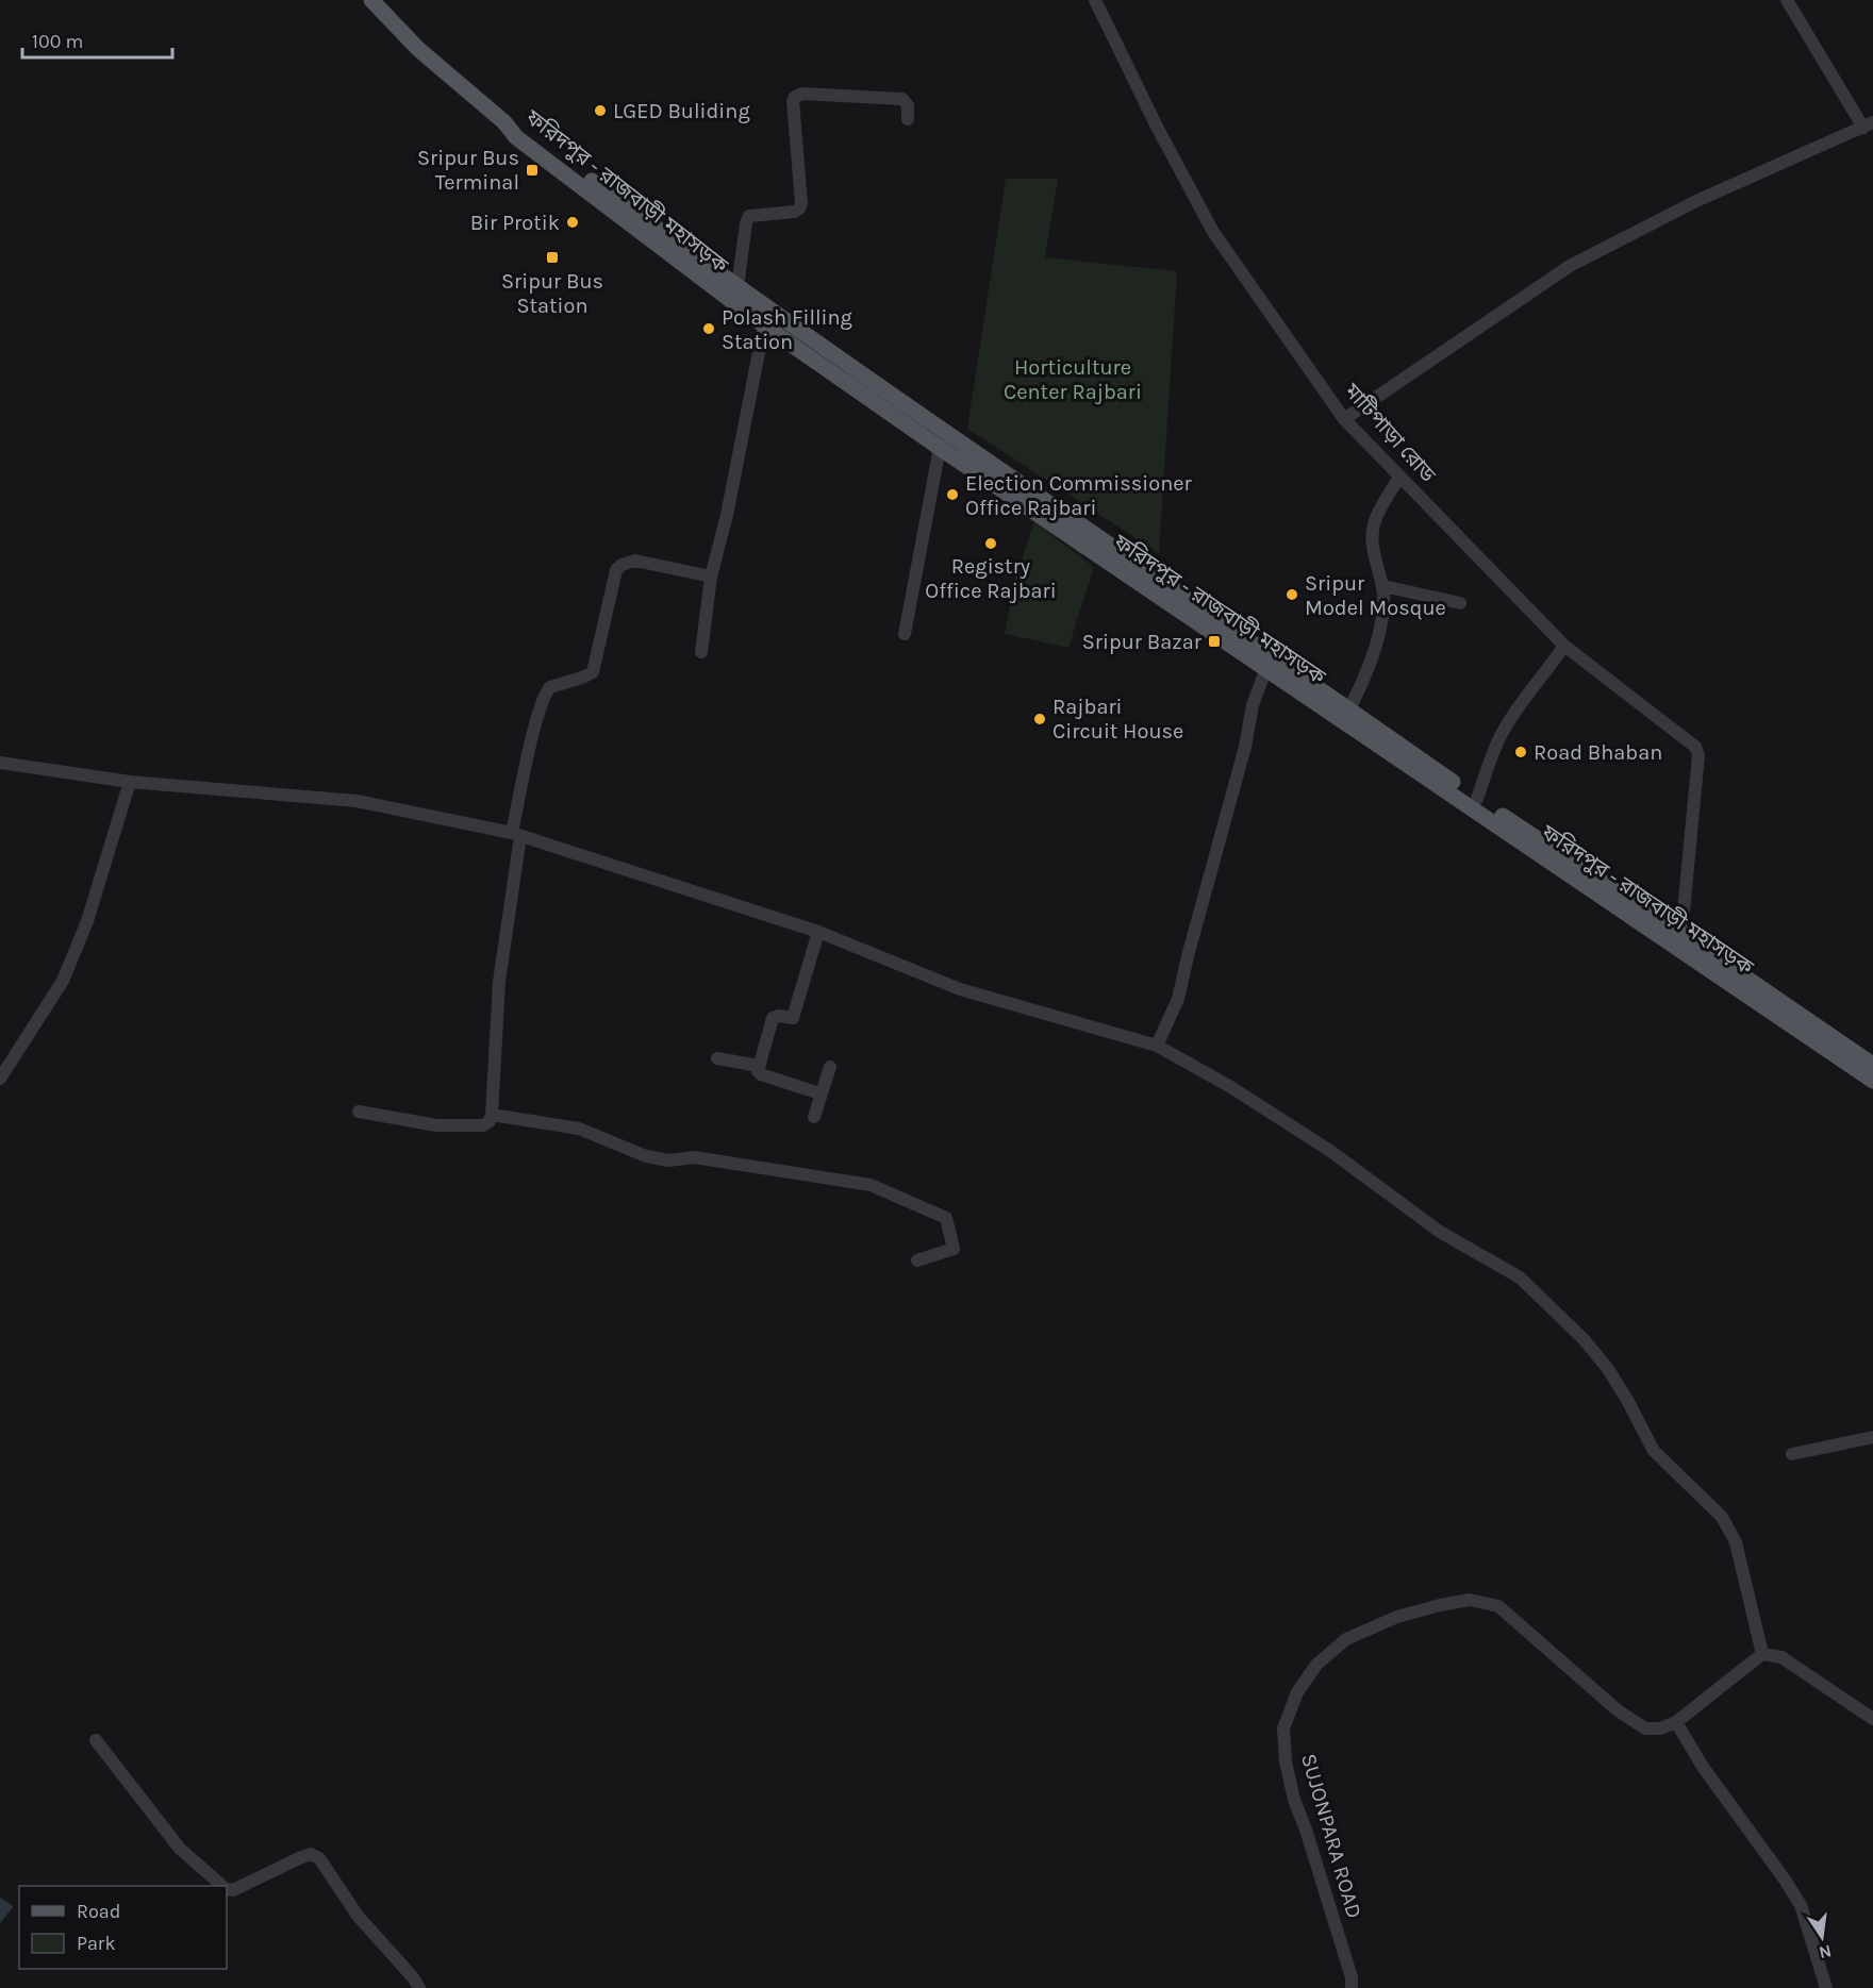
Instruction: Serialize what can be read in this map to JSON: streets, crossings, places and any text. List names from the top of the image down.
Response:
{
  "streets": {
    "main road": ["ফরিদপুর - রাজবাড়ী মহাসড়ক"],
    "street": ["মাটিপাড়া রোড", "SUJONPARA ROAD"]
  },
  "crossings": [
    ["ফরিদপুর - রাজবাড়ী মহাসড়ক", "মাটিপাড়া রোড"]
  ],
  "parks": ["Horticulture Center Rajbari"],
  "places": {
    "other": [
      "LGED Buliding",
      "Bir Protik",
      "Polash Filling Station",
      "Election Commissioner Office Rajbari",
      "Registry Office Rajbari",
      "Sripur Model Mosque",
      "Rajbari Circuit House",
      "Road Bhaban"
    ],
    "transit": ["Sripur Bus Terminal", "Sripur Bus Station", "Sripur Bazar"]
  },
  "legend": ["Road", "Park"],
  "scale_bar": "100 m",
  "north": "bottom"
}
